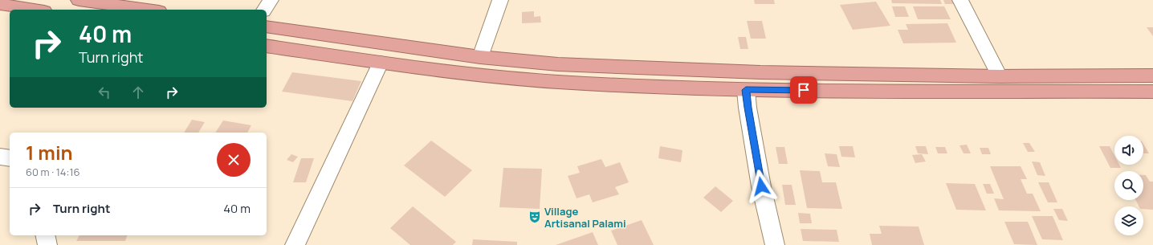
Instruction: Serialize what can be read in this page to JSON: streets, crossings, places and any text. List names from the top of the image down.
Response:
{
  "places": {
    "theatre": ["Village Artisanal Palami"]
  },
  "page": {
    "turn": ["40 m", "Turn right"],
    "heading": ["1 min", "60 m · 14:16"],
    "list": [
      {
        "name": "Turn right",
        "value": "40 m"
      }
    ]
  }
}
